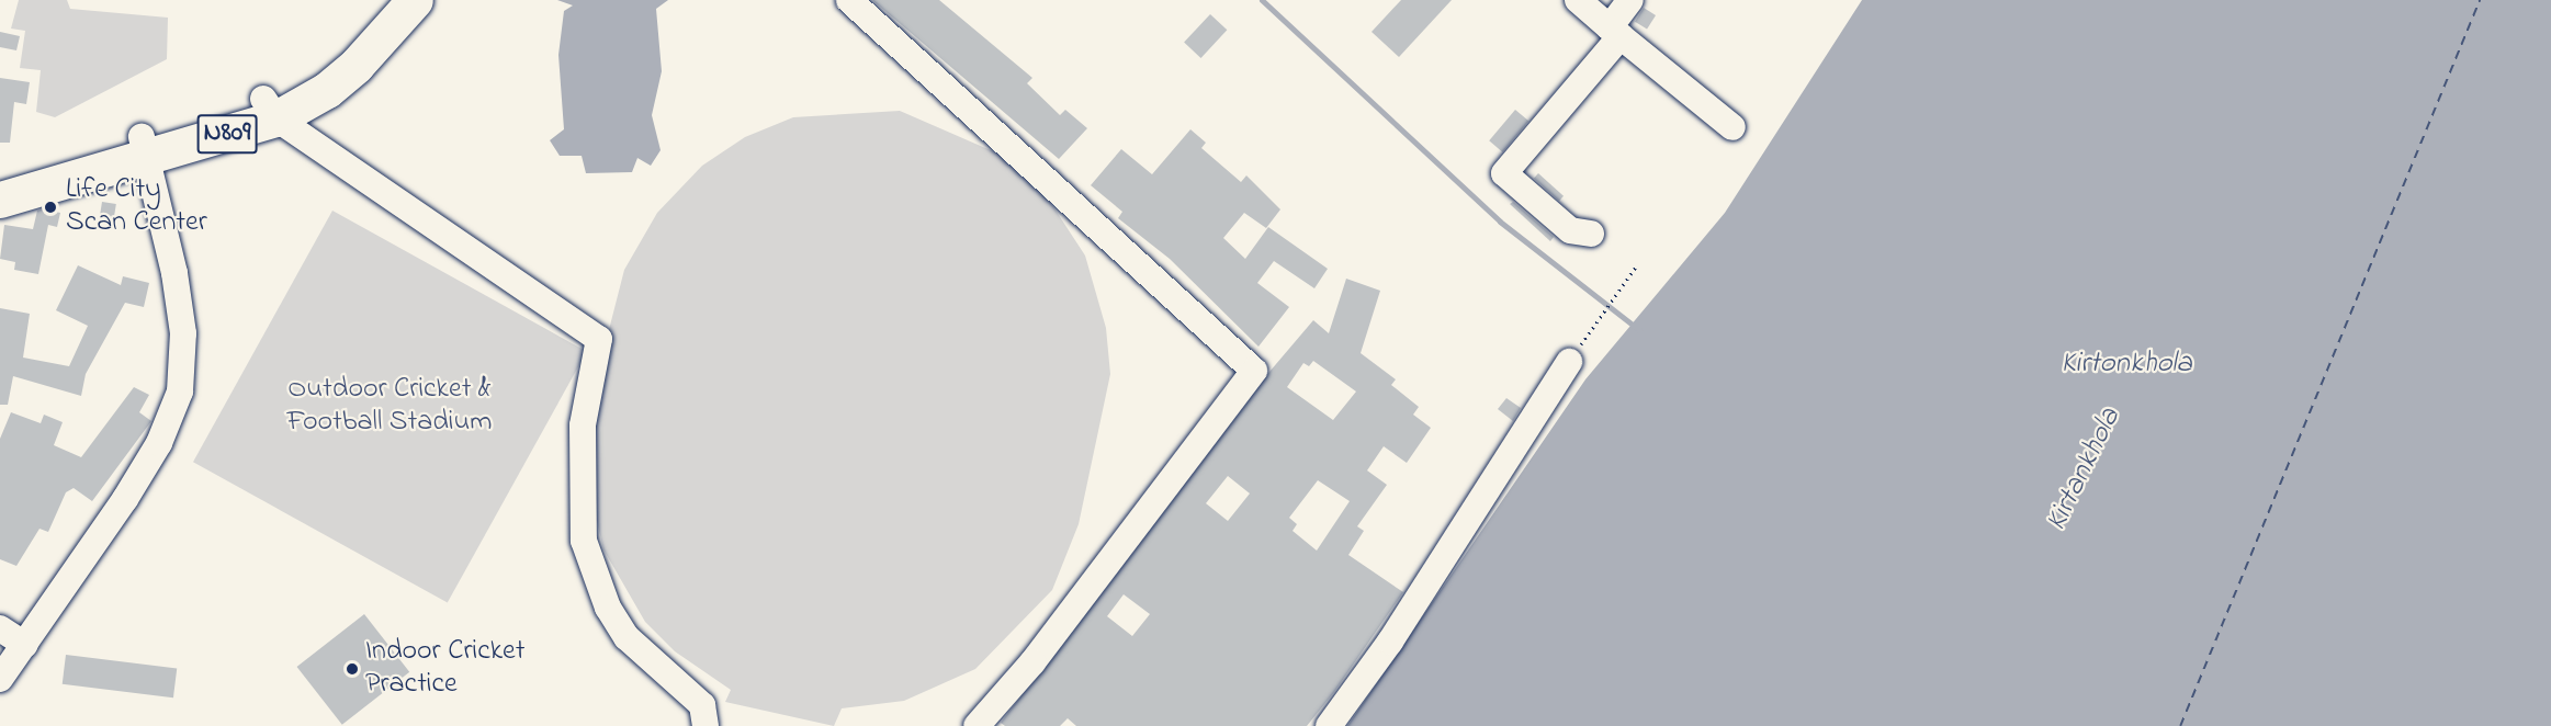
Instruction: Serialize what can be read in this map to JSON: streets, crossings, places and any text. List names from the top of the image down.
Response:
{
  "streets": {
    "highway": ["N809"]
  },
  "water": ["Kirtonkhola", "Kirtankhola"],
  "parks": ["Outdoor Cricket & Football Stadium"],
  "places": ["Life City Scan Center", "Indoor Cricket Practice"]
}
